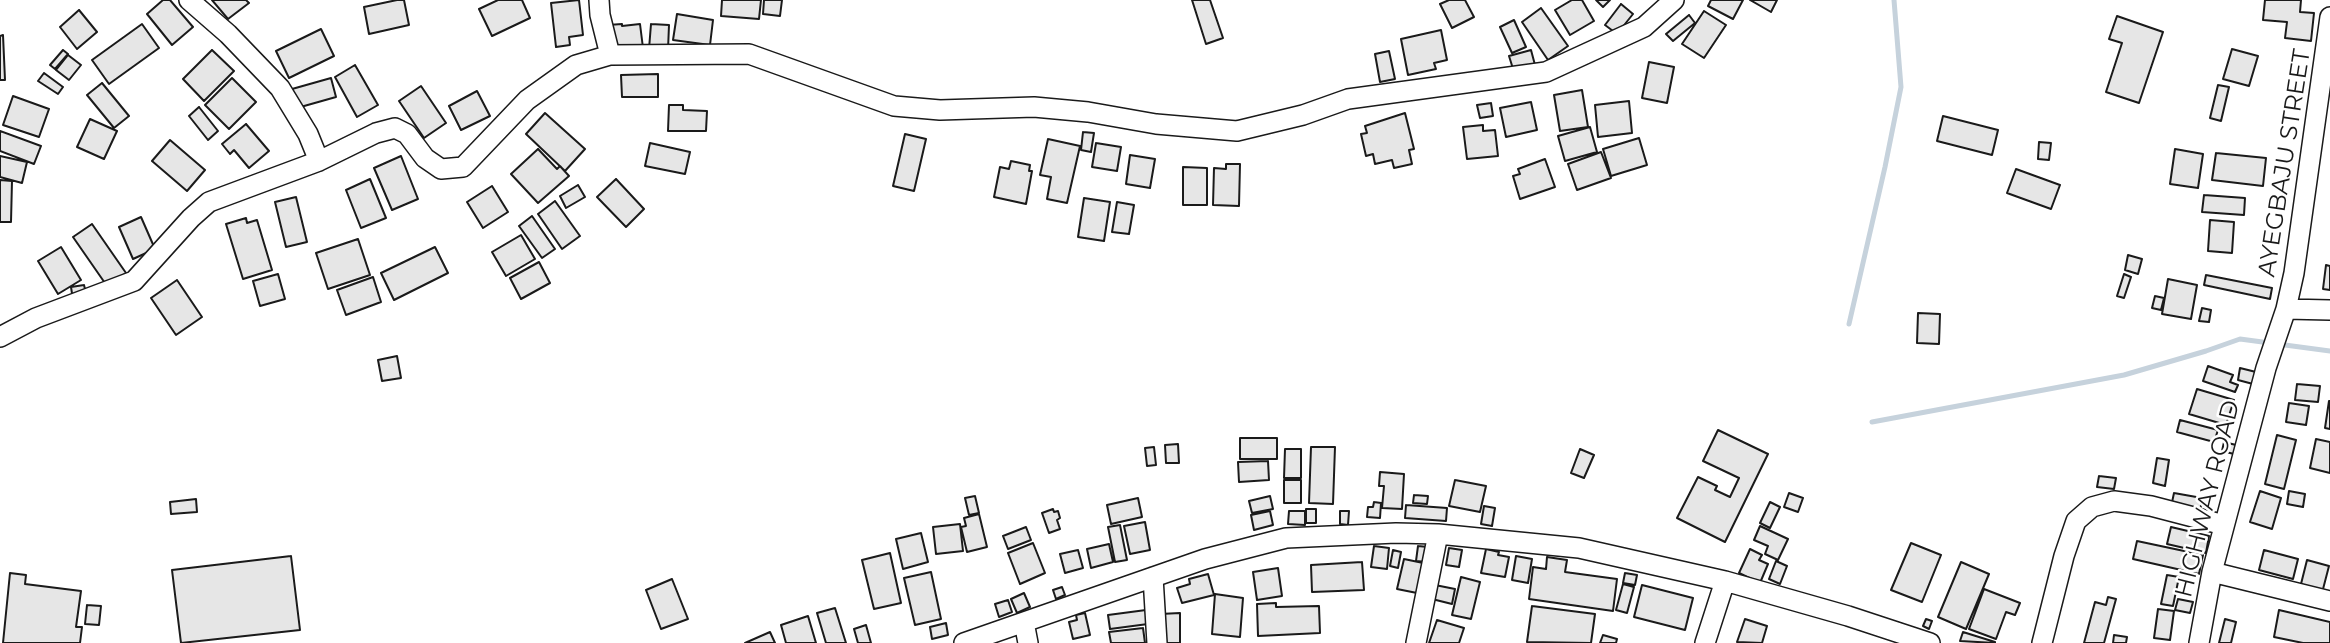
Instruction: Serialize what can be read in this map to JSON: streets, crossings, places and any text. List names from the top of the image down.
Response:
{
  "streets": {
    "street": ["AYEGBAJU STREET", "HIGHWAY ROAD"]
  },
  "crossings": [
    ["AYEGBAJU STREET", "HIGHWAY ROAD"]
  ]
}
